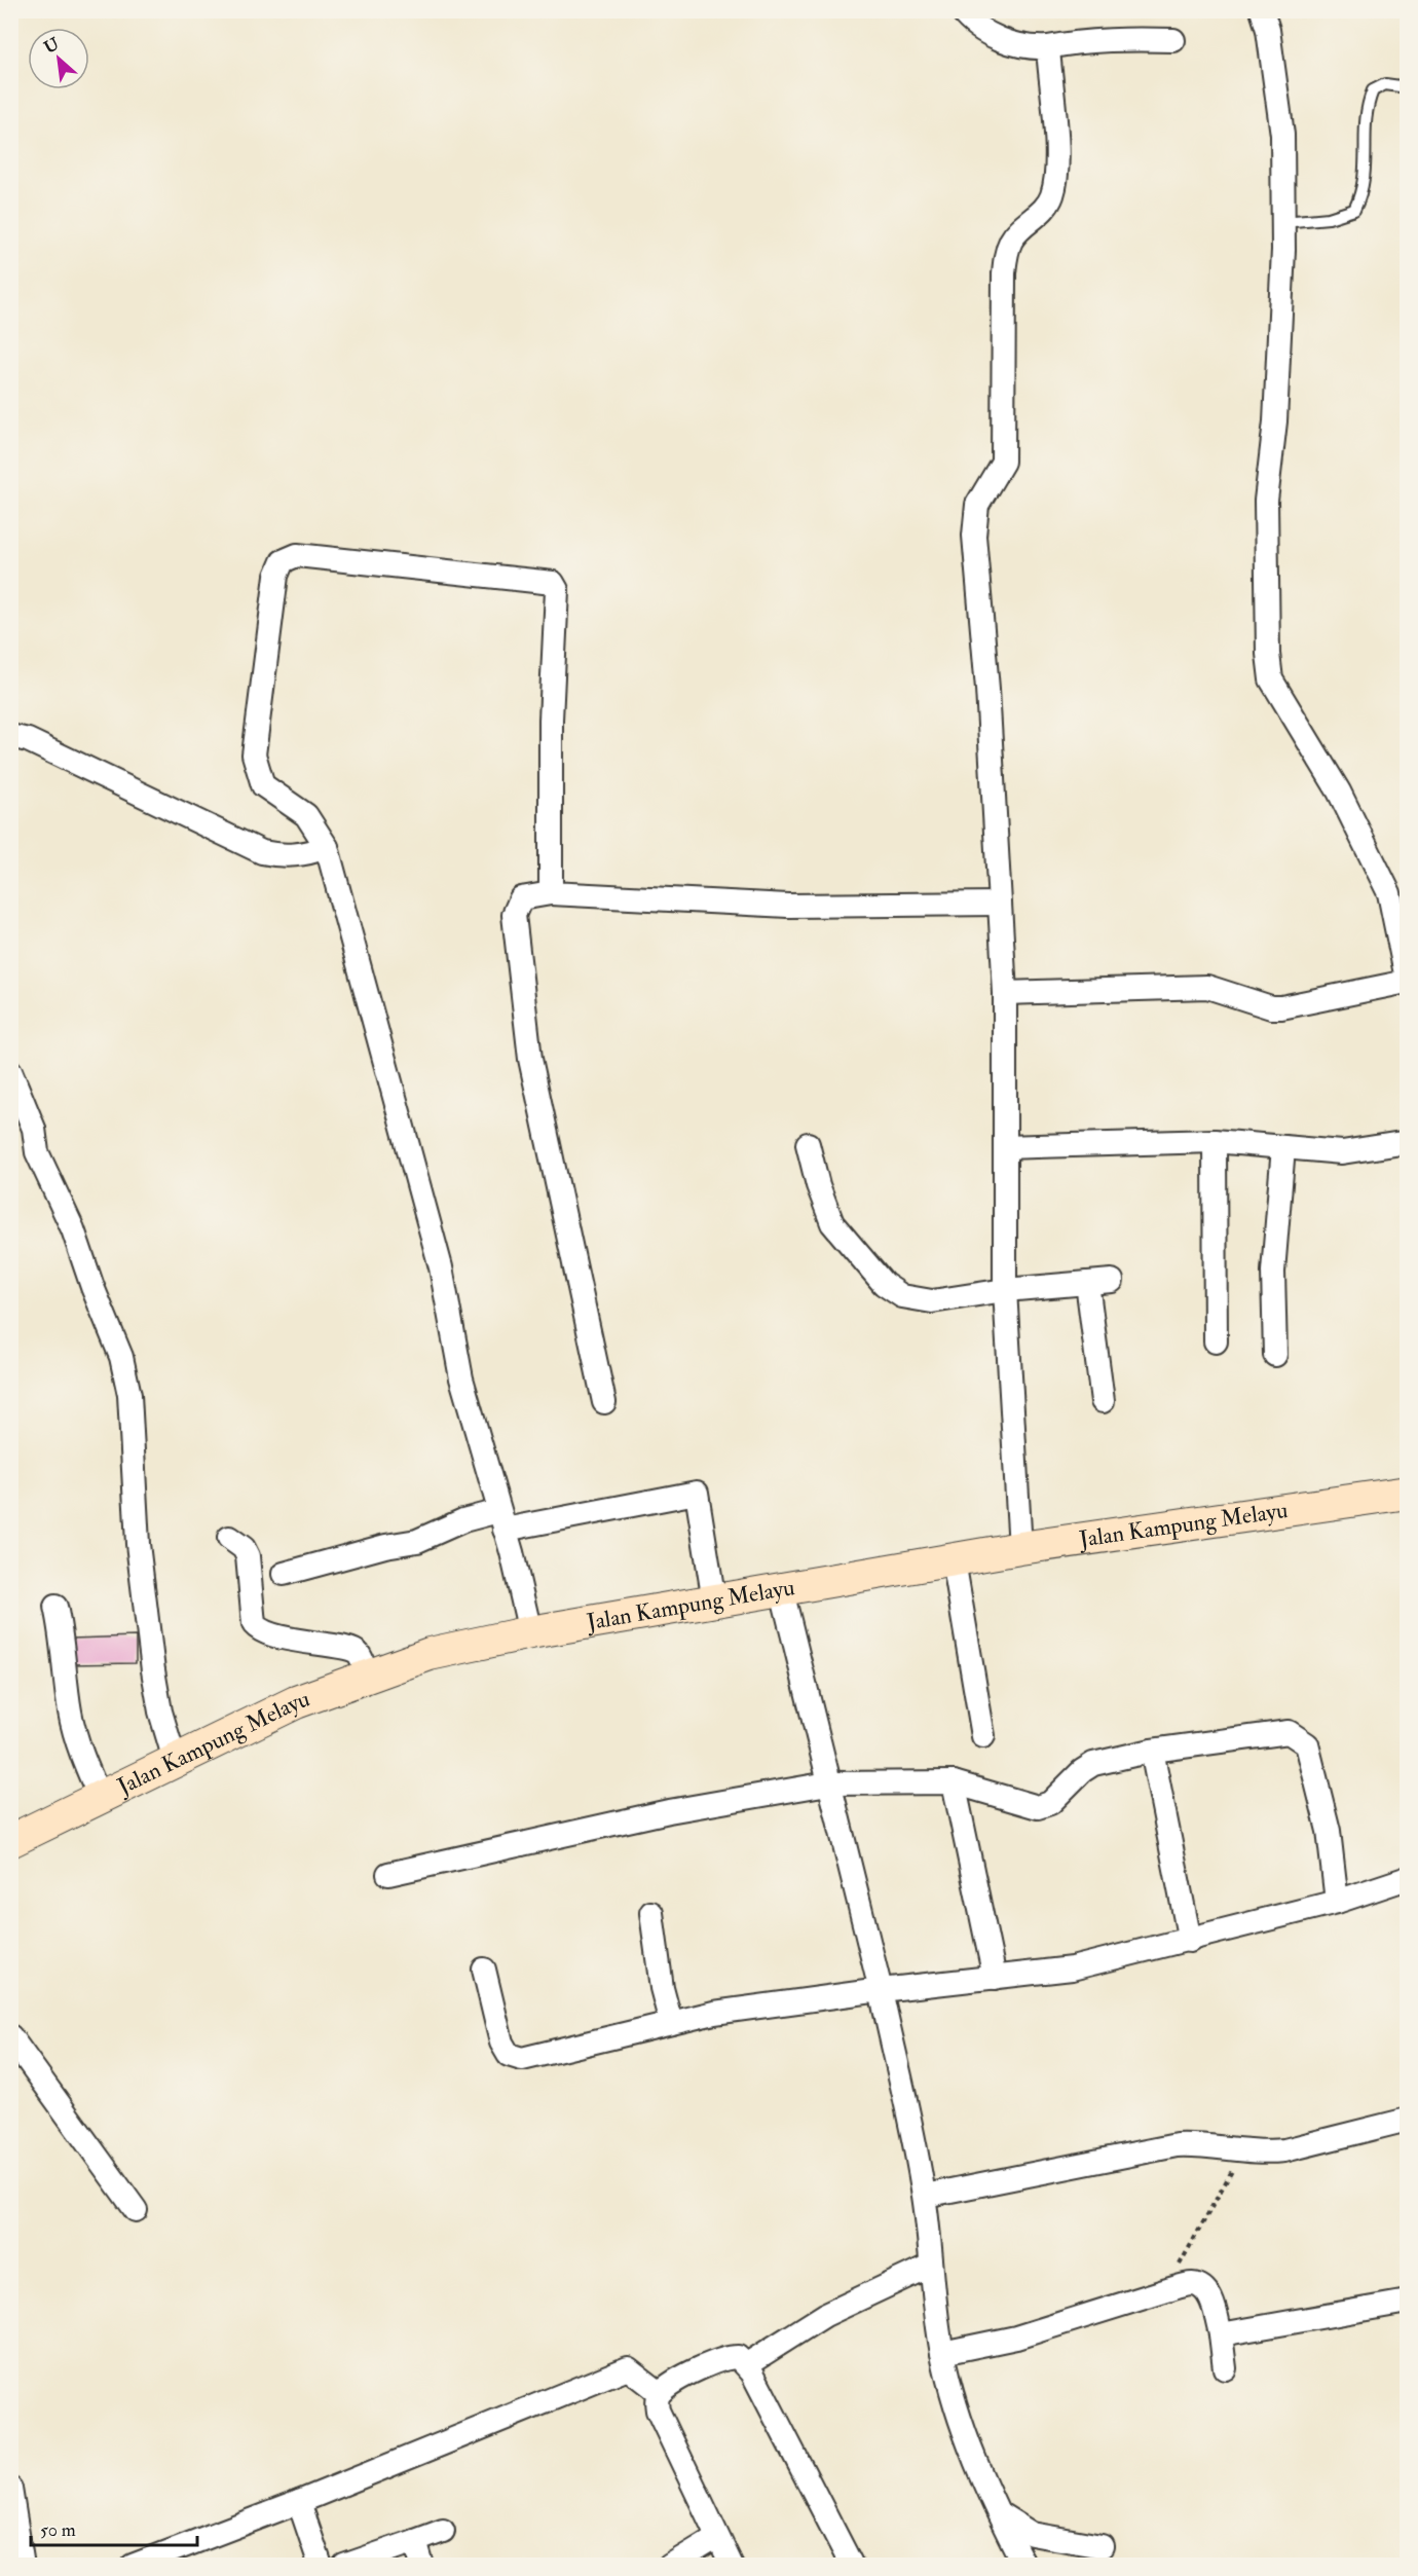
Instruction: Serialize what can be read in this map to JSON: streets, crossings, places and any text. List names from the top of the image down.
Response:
{
  "streets": {
    "main road": ["Jalan Kampung Melayu"]
  },
  "scale_bar": "50 m",
  "north": "top left"
}
